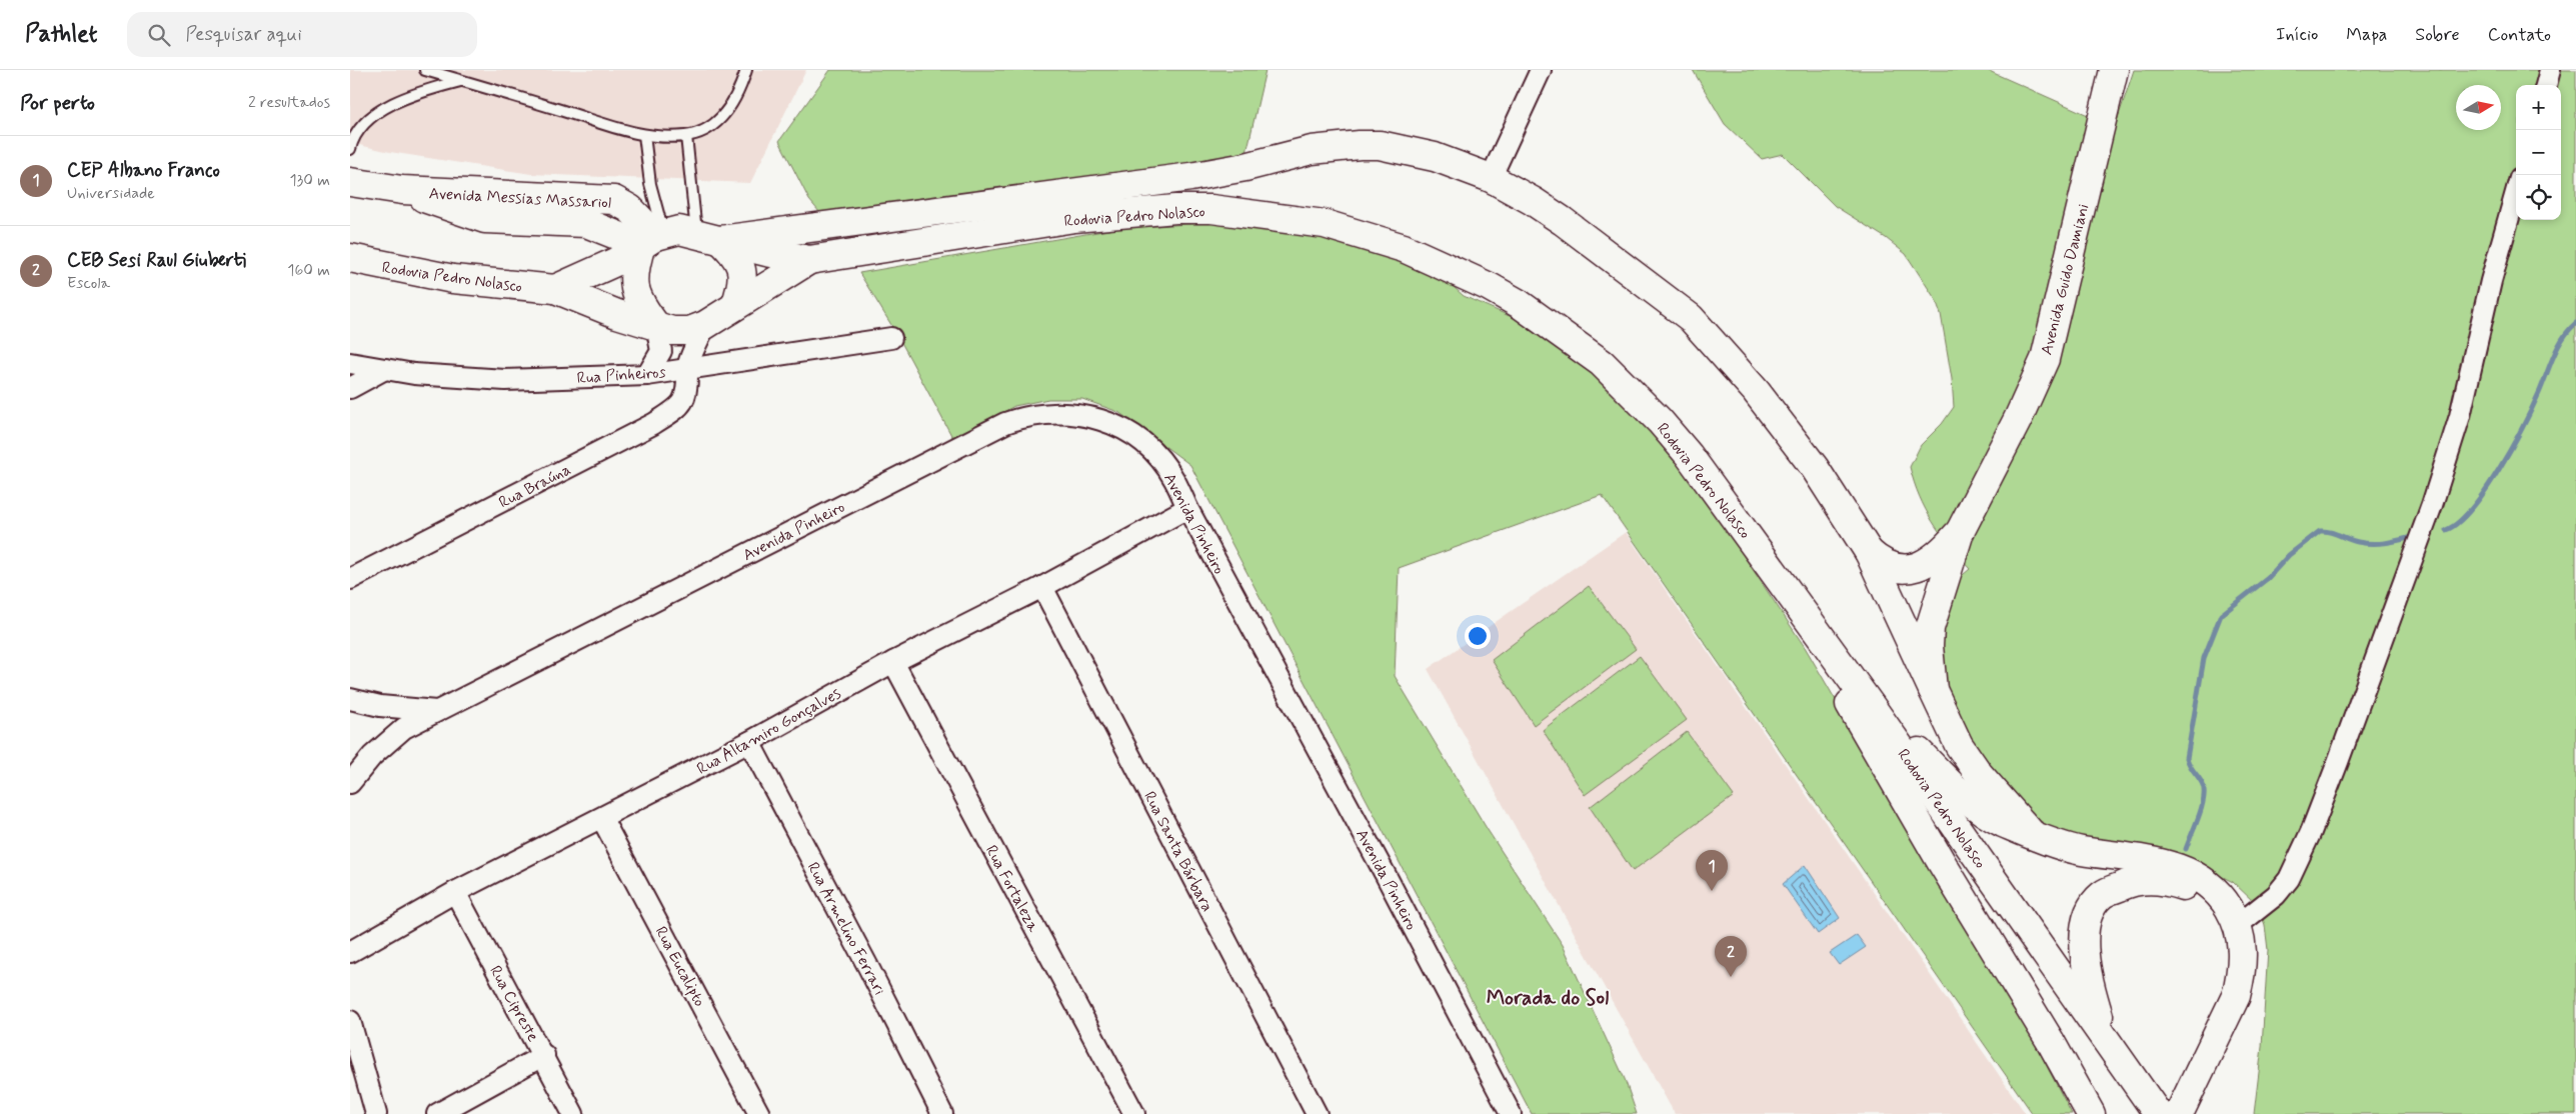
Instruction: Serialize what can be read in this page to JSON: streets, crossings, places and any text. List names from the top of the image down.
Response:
{
  "streets": {
    "main road": ["Avenida Messias Massariol", "Rodovia Pedro Nolasco", "Avenida Guido Damiani"],
    "street": [
      "Rua Pinheiros",
      "Rua Braúna",
      "Avenida Pinheiro",
      "Rua Altamiro Gonçalves",
      "Rua Santa Bárbara",
      "Rua Fortaleza",
      "Rua Armelino Ferrari",
      "Rua Eucalipto",
      "Rua Cipreste"
    ]
  },
  "crossings": [
    ["Avenida Messias Massariol", "Rodovia Pedro Nolasco"],
    ["Rua Pinheiros", "Rua Braúna"],
    ["Avenida Pinheiro", "Rua Altamiro Gonçalves"],
    ["Rua Altamiro Gonçalves", "Rua Santa Bárbara"],
    ["Rua Altamiro Gonçalves", "Rua Fortaleza"],
    ["Rua Altamiro Gonçalves", "Rua Armelino Ferrari"],
    ["Rua Altamiro Gonçalves", "Rua Eucalipto"],
    ["Rua Altamiro Gonçalves", "Rua Cipreste"]
  ],
  "districts": ["Morada do Sol"],
  "north": "right",
  "page": {
    "header": "Pathlet",
    "search": "Pesquisar aqui",
    "nav": [
      "Início",
      "Mapa",
      "Sobre",
      "Contato"
    ],
    "heading": ["Por perto", "2 resultados"],
    "map_buttons": ["+", "−"],
    "list": [
      {
        "mark": "1",
        "name": "CEP Albano Franco",
        "note": "Universidade",
        "value": "130 m"
      },
      {
        "mark": "2",
        "name": "CEB Sesi Raul Giuberti",
        "note": "Escola",
        "value": "160 m"
      }
    ],
    "pins": ["1", "2"]
  }
}
